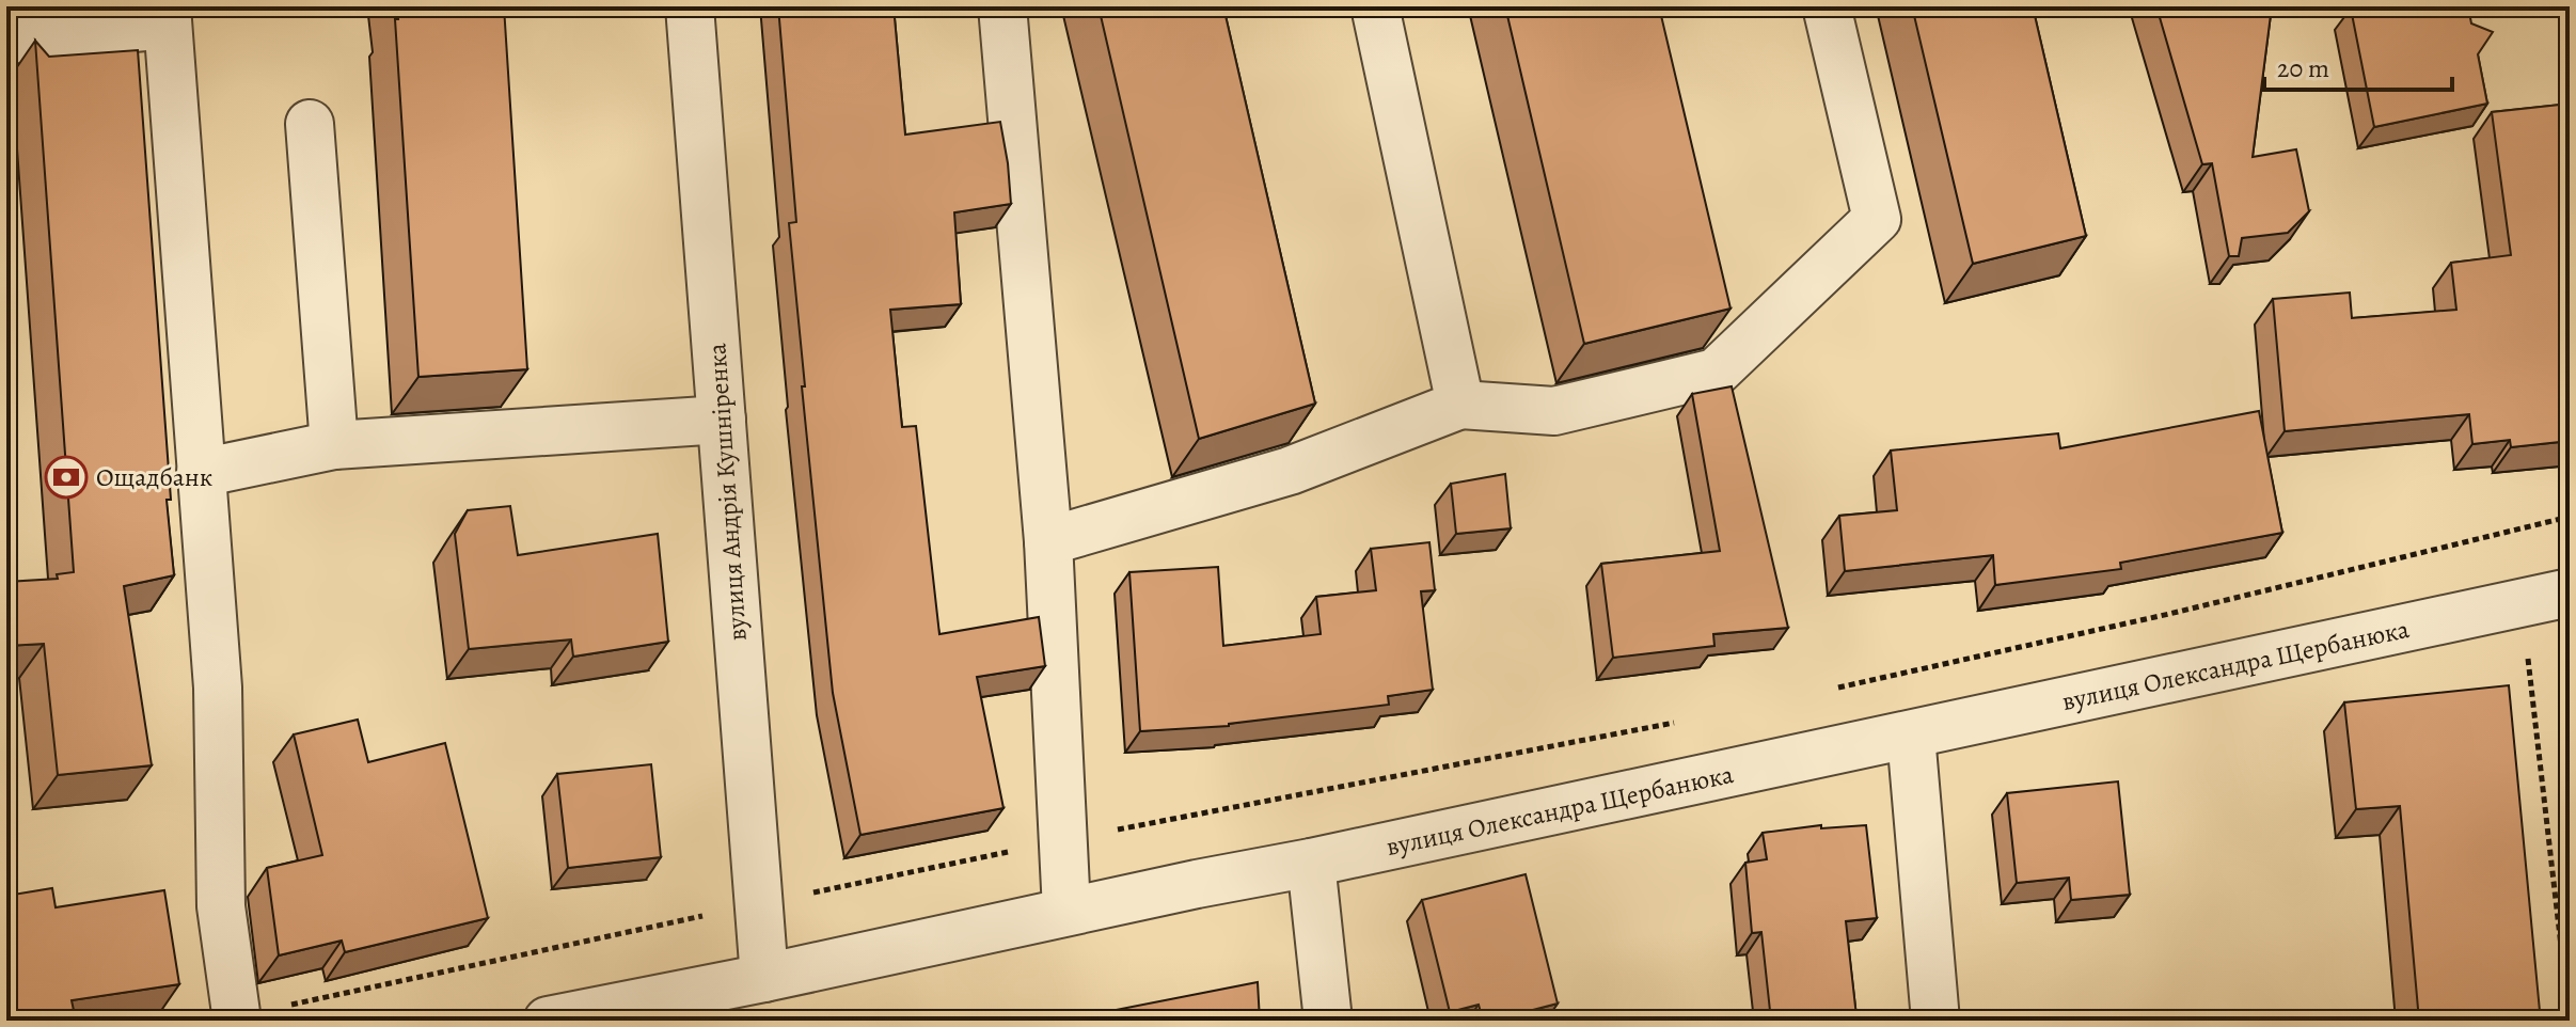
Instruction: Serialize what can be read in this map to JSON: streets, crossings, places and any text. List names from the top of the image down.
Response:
{
  "streets": {
    "street": ["вулиця Андрія Кушніренка", "вулиця Олександра Щербанюка"]
  },
  "crossings": [
    ["вулиця Андрія Кушніренка", "вулиця Олександра Щербанюка"]
  ],
  "places": {
    "bank": ["Ощадбанк"]
  },
  "scale_bar": "20 m"
}
